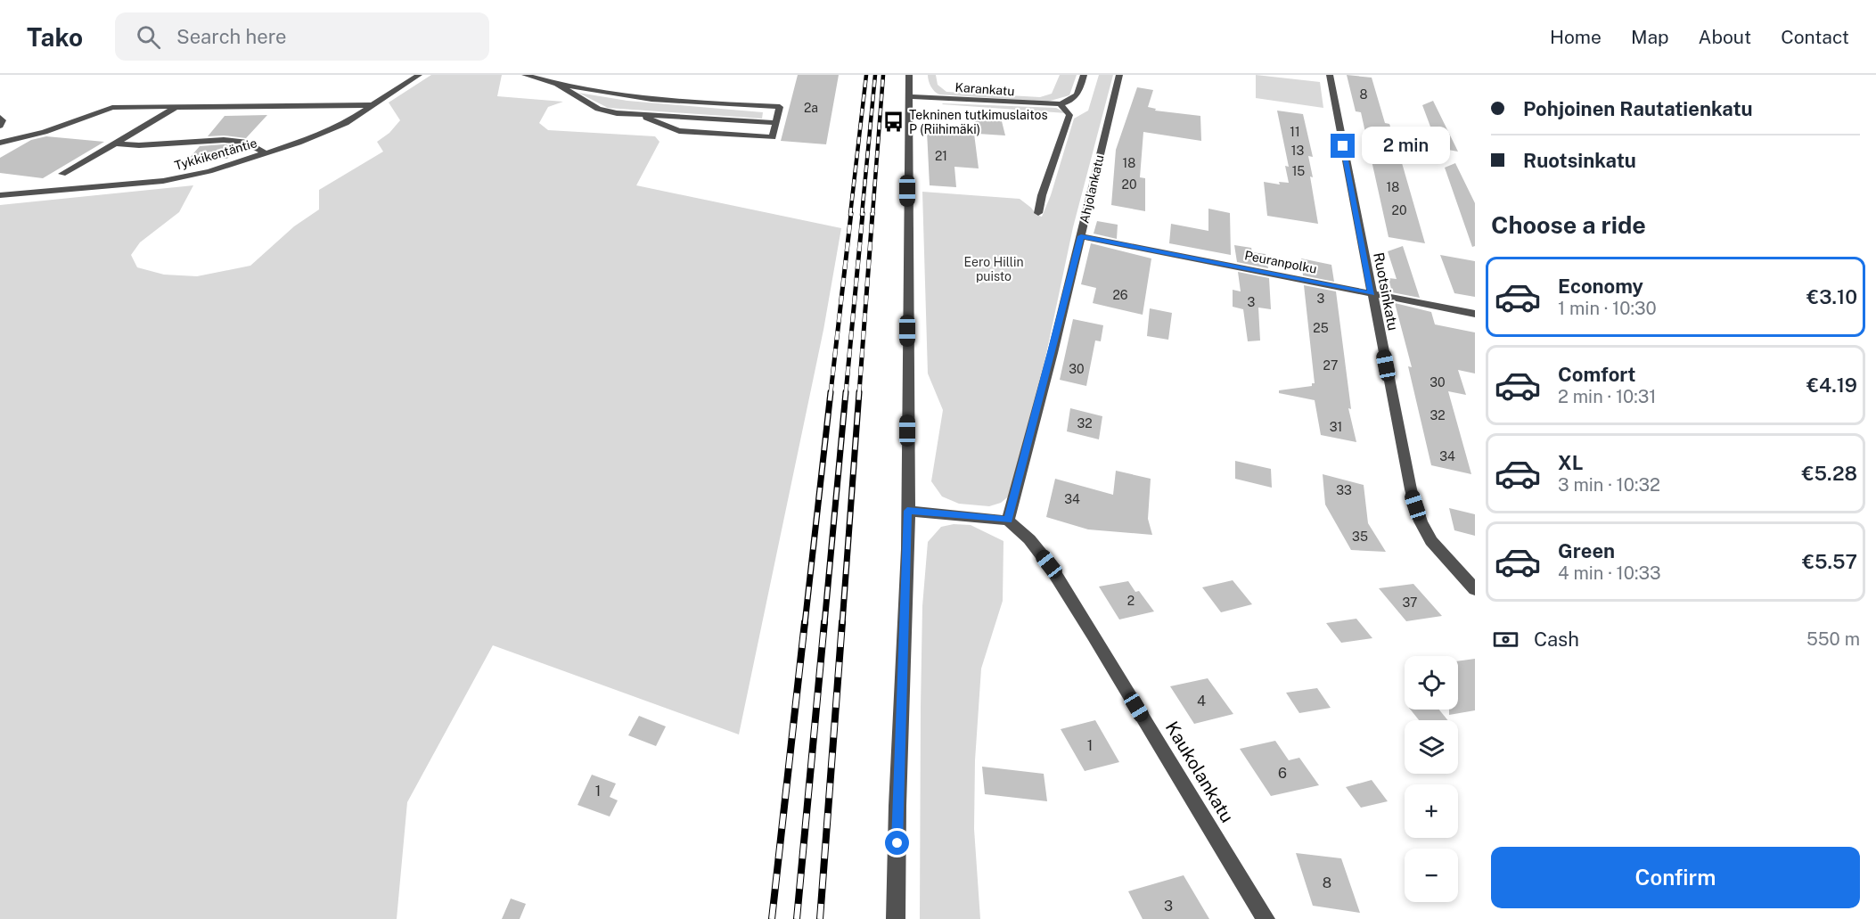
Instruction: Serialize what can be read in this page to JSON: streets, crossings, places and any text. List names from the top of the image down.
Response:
{
  "streets": {
    "street": [
      "Karankatu",
      "Tykkikentäntie",
      "Ahjolankatu",
      "Peuranpolku",
      "Ruotsinkatu",
      "Kaukolankatu"
    ]
  },
  "crossings": [
    ["Ahjolankatu", "Peuranpolku"],
    ["Ahjolankatu", "Kaukolankatu"],
    ["Peuranpolku", "Ruotsinkatu"]
  ],
  "parks": ["Eero Hillin puisto"],
  "places": {
    "bus stop": ["Tekninen tutkimuslaitos P (Riihimäki)"]
  },
  "house_numbers": [
    "8",
    "2a",
    "11",
    "13",
    "21",
    "18",
    "15",
    "20",
    "18",
    "20",
    "26",
    "3",
    "3",
    "25",
    "27",
    "30",
    "30",
    "32",
    "32",
    "31",
    "34",
    "33",
    "34",
    "35",
    "2",
    "37",
    "4",
    "1",
    "6",
    "1",
    "8",
    "3"
  ],
  "page": {
    "header": "Tako",
    "search": "Search here",
    "nav": [
      "Home",
      "Map",
      "About",
      "Contact"
    ],
    "banner": ["Pohjoinen Rautatienkatu", "Ruotsinkatu"],
    "bubble": "2 min",
    "heading": "Choose a ride",
    "list": [
      {
        "name": "Economy",
        "note": "1 min · 10:30",
        "value": "€3.10"
      },
      {
        "name": "Comfort",
        "note": "2 min · 10:31",
        "value": "€4.19"
      },
      {
        "name": "XL",
        "note": "3 min · 10:32",
        "value": "€5.28"
      },
      {
        "name": "Green",
        "note": "4 min · 10:33",
        "value": "€5.57"
      }
    ],
    "pay": ["Cash", "550 m"],
    "map_buttons": ["+", "−"],
    "buttons": "Confirm"
  }
}
